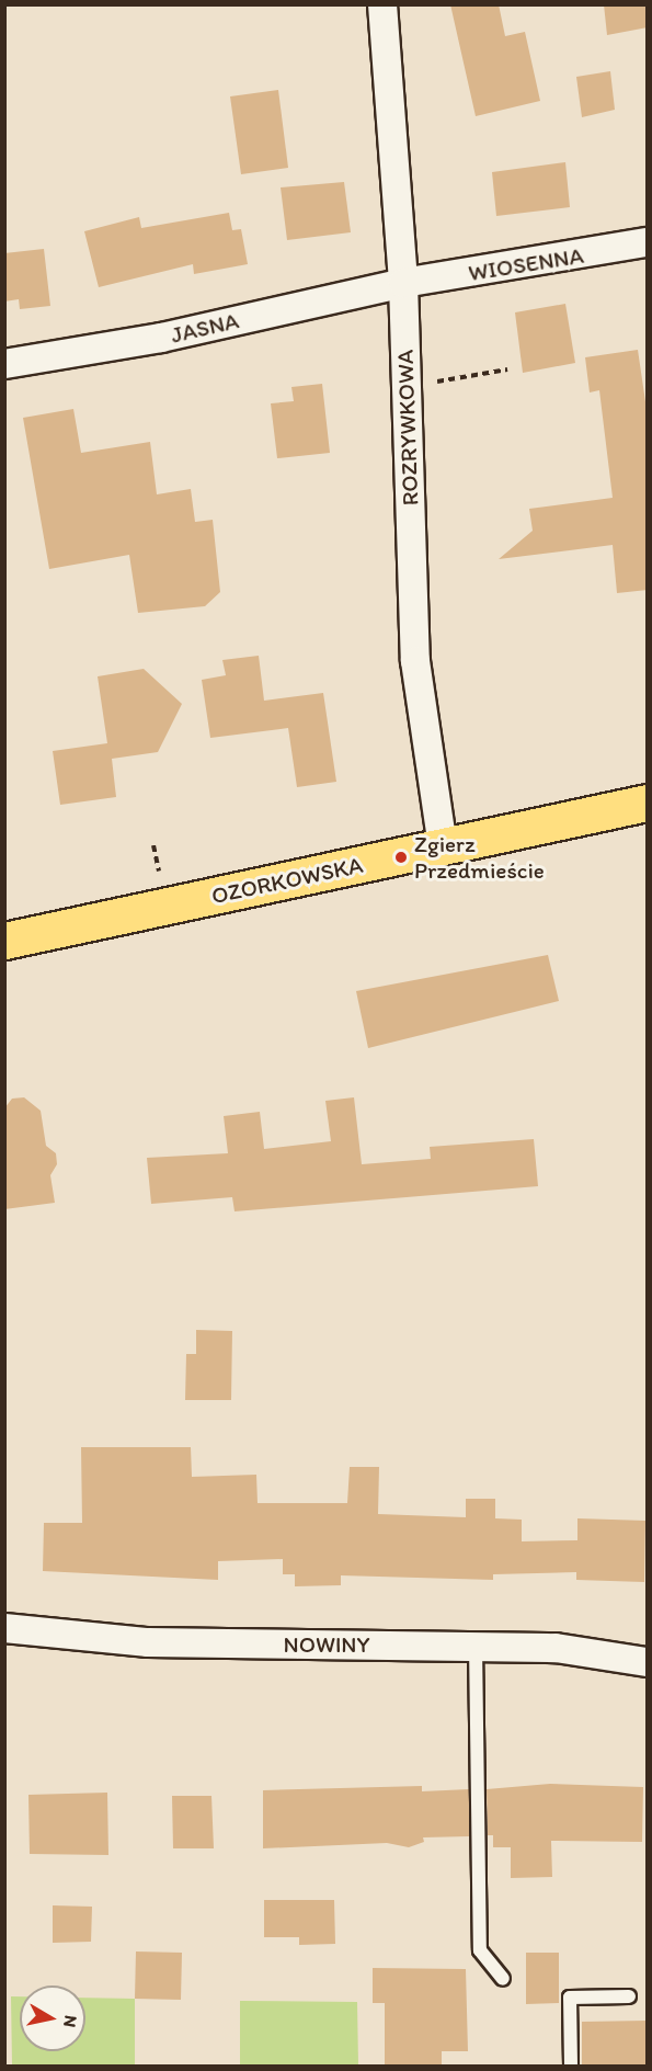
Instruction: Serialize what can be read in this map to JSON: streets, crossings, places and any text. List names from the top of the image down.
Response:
{
  "streets": {
    "main road": ["OZORKOWSKA"],
    "street": [
      "WIOSENNA",
      "JASNA",
      "ROZRYWKOWA",
      "NOWINY"
    ]
  },
  "crossings": [
    ["WIOSENNA", "JASNA"],
    ["WIOSENNA", "ROZRYWKOWA"],
    ["JASNA", "ROZRYWKOWA"],
    ["ROZRYWKOWA", "OZORKOWSKA"]
  ],
  "places": ["Zgierz Przedmieście"],
  "north": "right"
}
